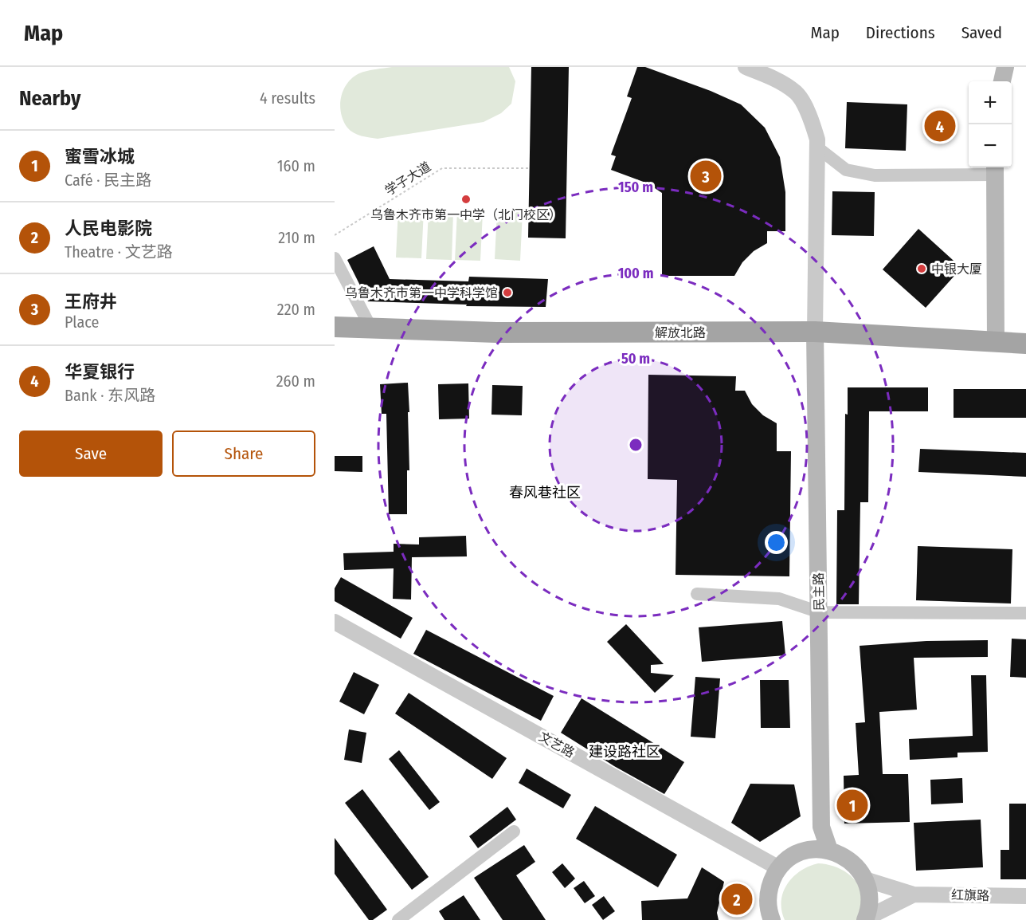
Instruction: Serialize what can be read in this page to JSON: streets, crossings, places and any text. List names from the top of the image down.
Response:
{
  "streets": {
    "main road": ["解放北路", "民主路"],
    "street": ["文艺路", "红旗路"],
    "path": ["学子大道"]
  },
  "crossings": [
    ["解放北路", "民主路"]
  ],
  "districts": ["春风巷社区", "建设路社区"],
  "places": ["乌鲁木齐市第一中学（北门校区）", "中银大厦", "乌鲁木齐市第一中学科学馆"],
  "page": {
    "header": "Map",
    "nav": ["Map", "Directions", "Saved"],
    "heading": ["Nearby", "4 results"],
    "map_buttons": ["+", "−"],
    "pins": [
      "4",
      "3",
      "1",
      "2"
    ],
    "list": [
      {
        "mark": "1",
        "name": "蜜雪冰城",
        "note": "Café · 民主路",
        "value": "160 m"
      },
      {
        "mark": "2",
        "name": "人民电影院",
        "note": "Theatre · 文艺路",
        "value": "210 m"
      },
      {
        "mark": "3",
        "name": "王府井",
        "note": "Place",
        "value": "220 m"
      },
      {
        "mark": "4",
        "name": "华夏银行",
        "note": "Bank · 东风路",
        "value": "260 m"
      }
    ],
    "buttons": ["Save", "Share"]
  },
  "rings": ["150 m", "100 m", "50 m"]
}
